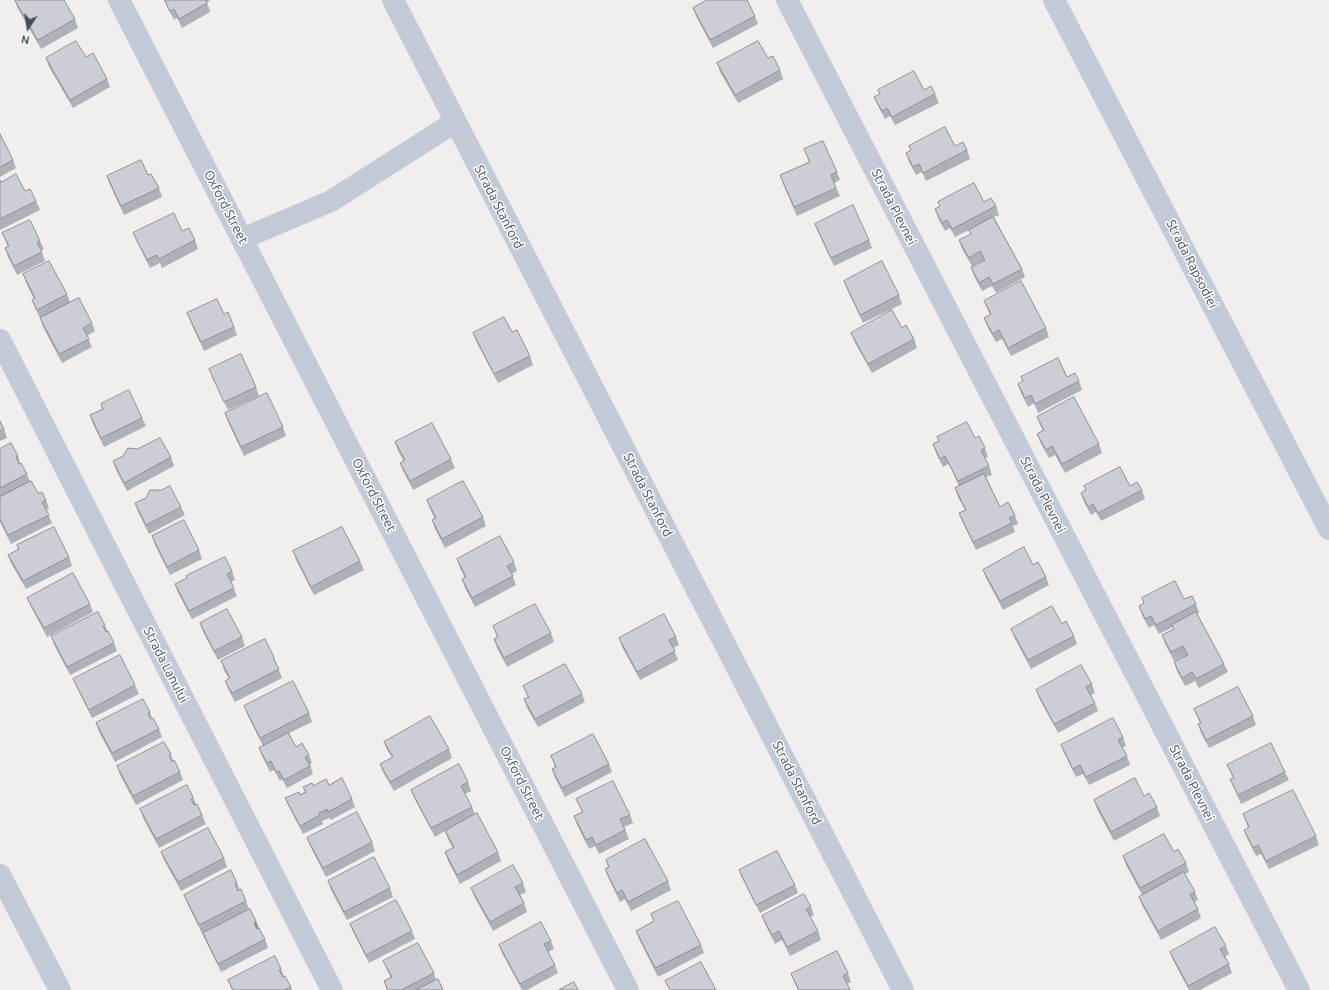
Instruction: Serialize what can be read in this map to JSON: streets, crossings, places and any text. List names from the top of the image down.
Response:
{
  "streets": {
    "street": [
      "Oxford Street",
      "Strada Stanford",
      "Strada Plevnei",
      "Strada Rapsodiei",
      "Strada Lanului"
    ]
  },
  "north": "bottom"
}
